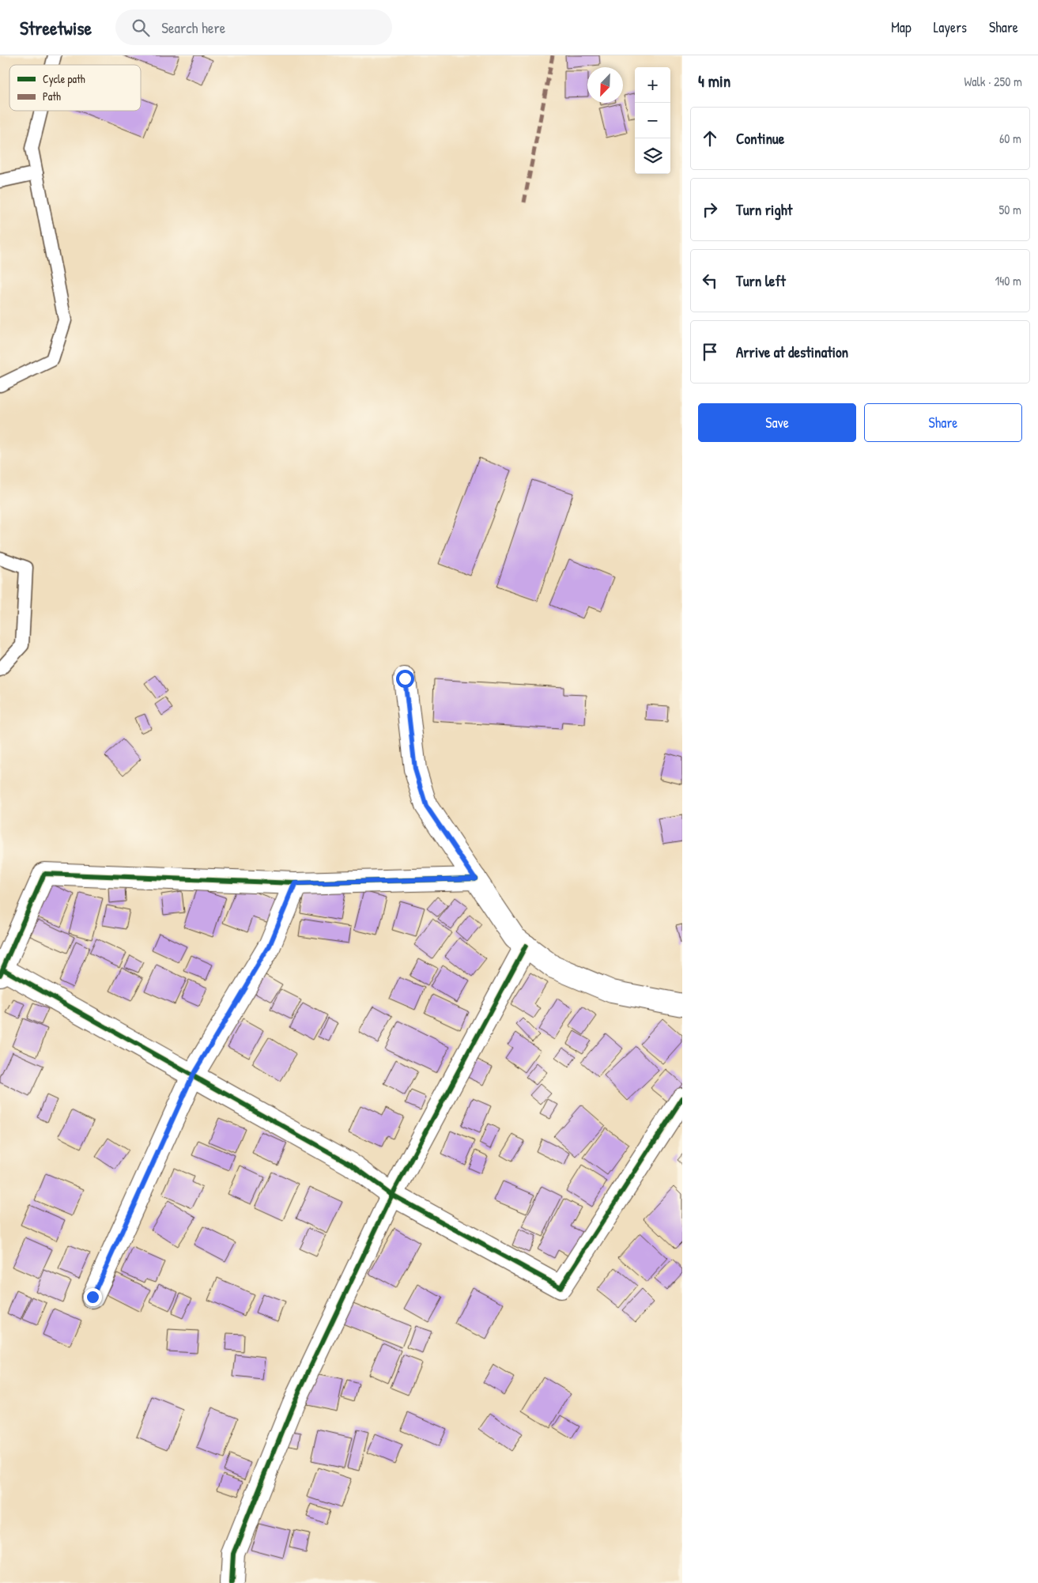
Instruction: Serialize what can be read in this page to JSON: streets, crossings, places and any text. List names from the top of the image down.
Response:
{
  "legend": ["Cycle path", "Path"],
  "north": "bottom left",
  "page": {
    "header": "Streetwise",
    "search": "Search here",
    "nav": ["Map", "Layers", "Share"],
    "heading": ["4 min", "Walk · 250 m"],
    "map_buttons": ["+", "−"],
    "list": [
      ["Continue", "60 m"],
      ["Turn right", "50 m"],
      ["Turn left", "140 m"],
      "Arrive at destination"
    ],
    "buttons": ["Save", "Share"]
  }
}
